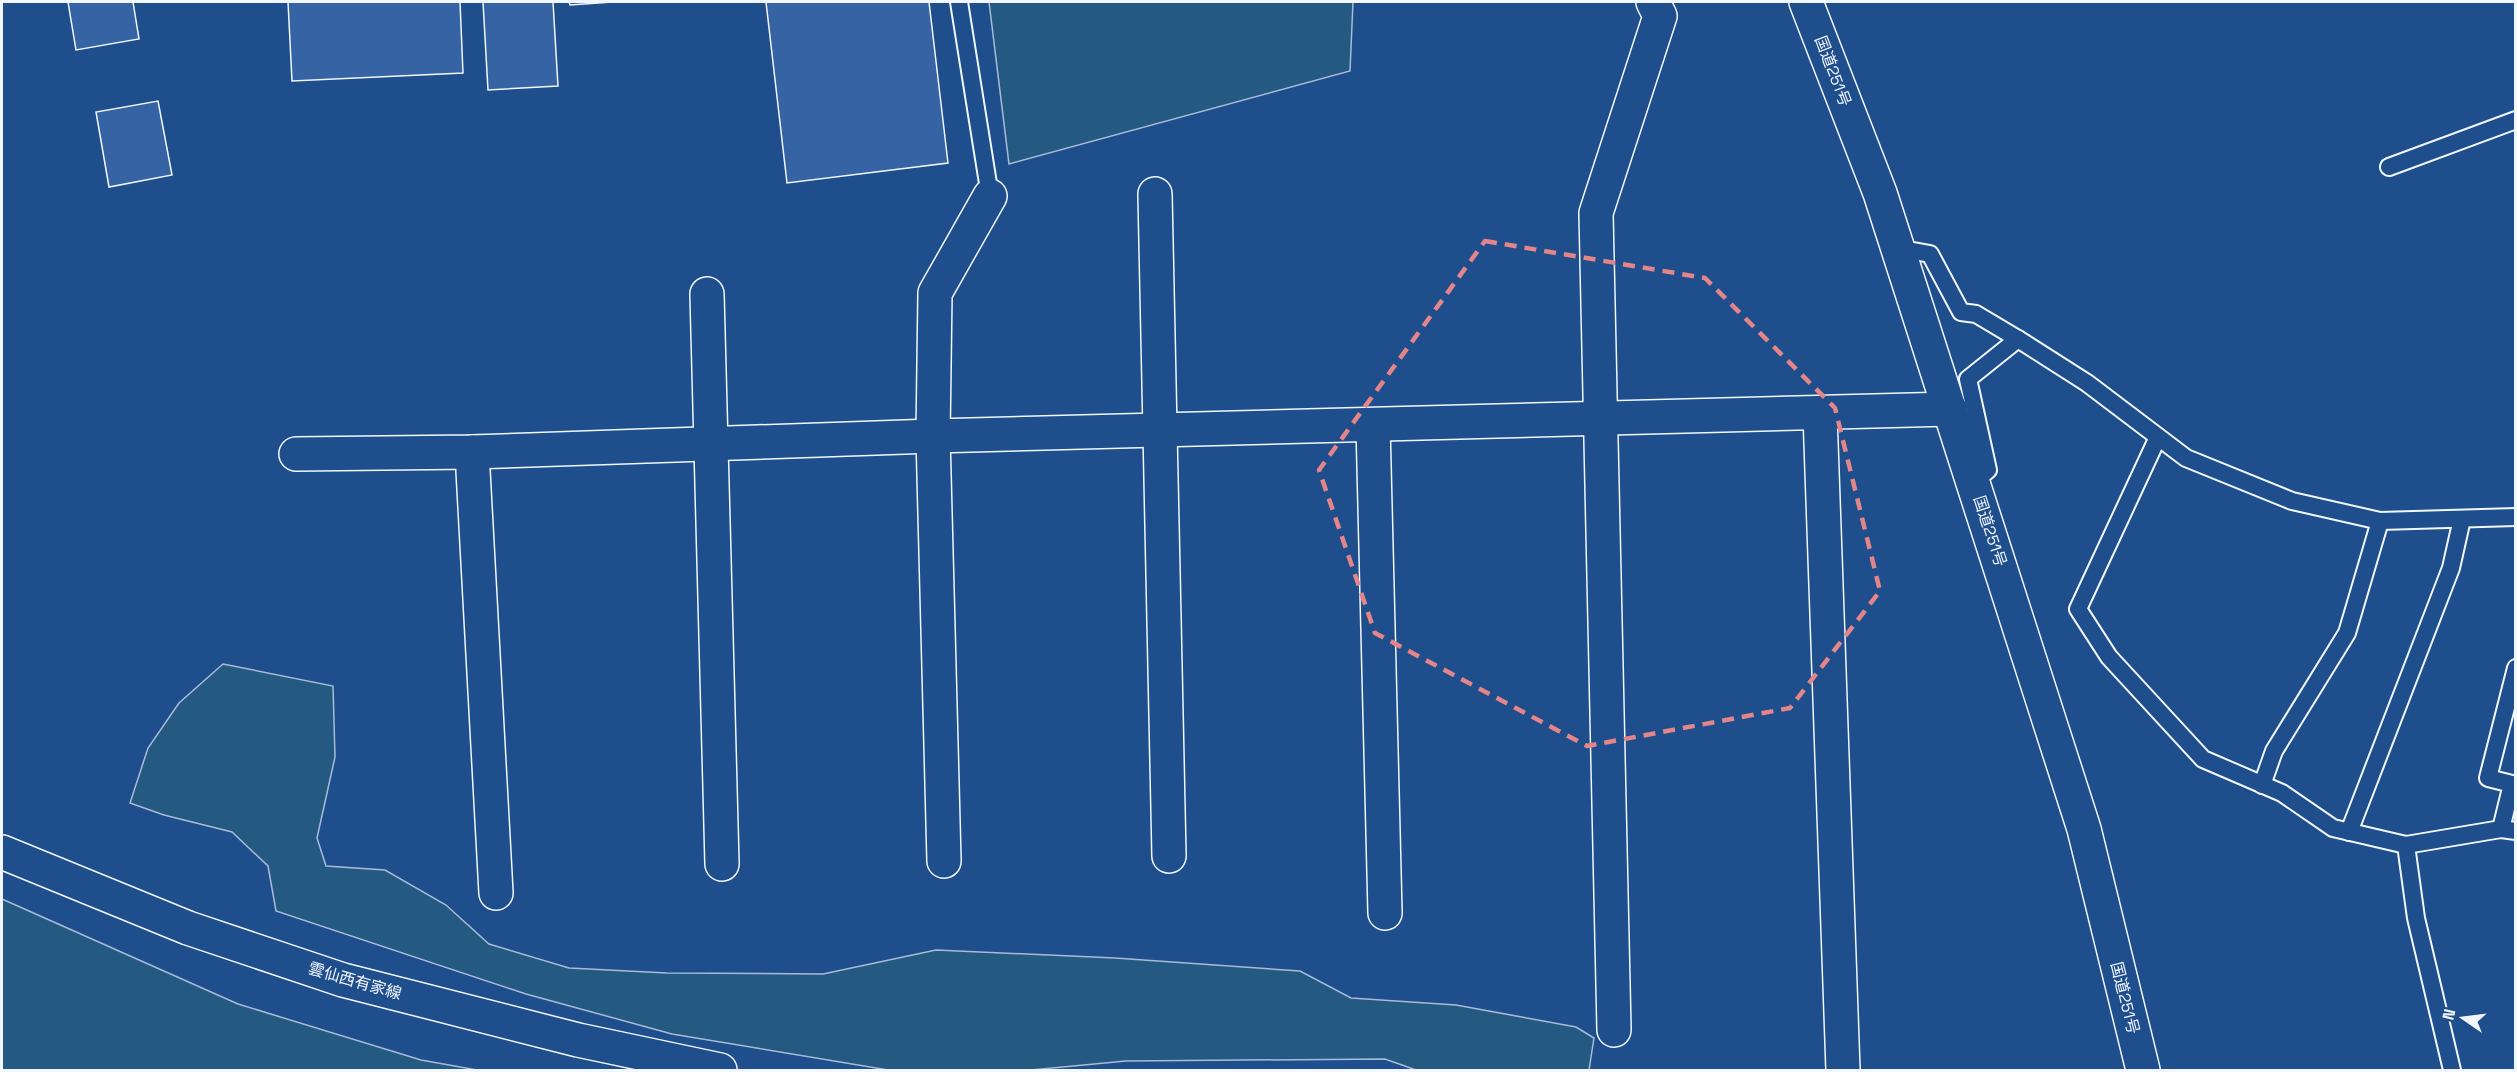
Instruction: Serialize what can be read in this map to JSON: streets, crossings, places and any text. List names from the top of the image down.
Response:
{
  "streets": {
    "main road": ["国道251号", "雲仙西有家線"]
  },
  "north": "left"
}
